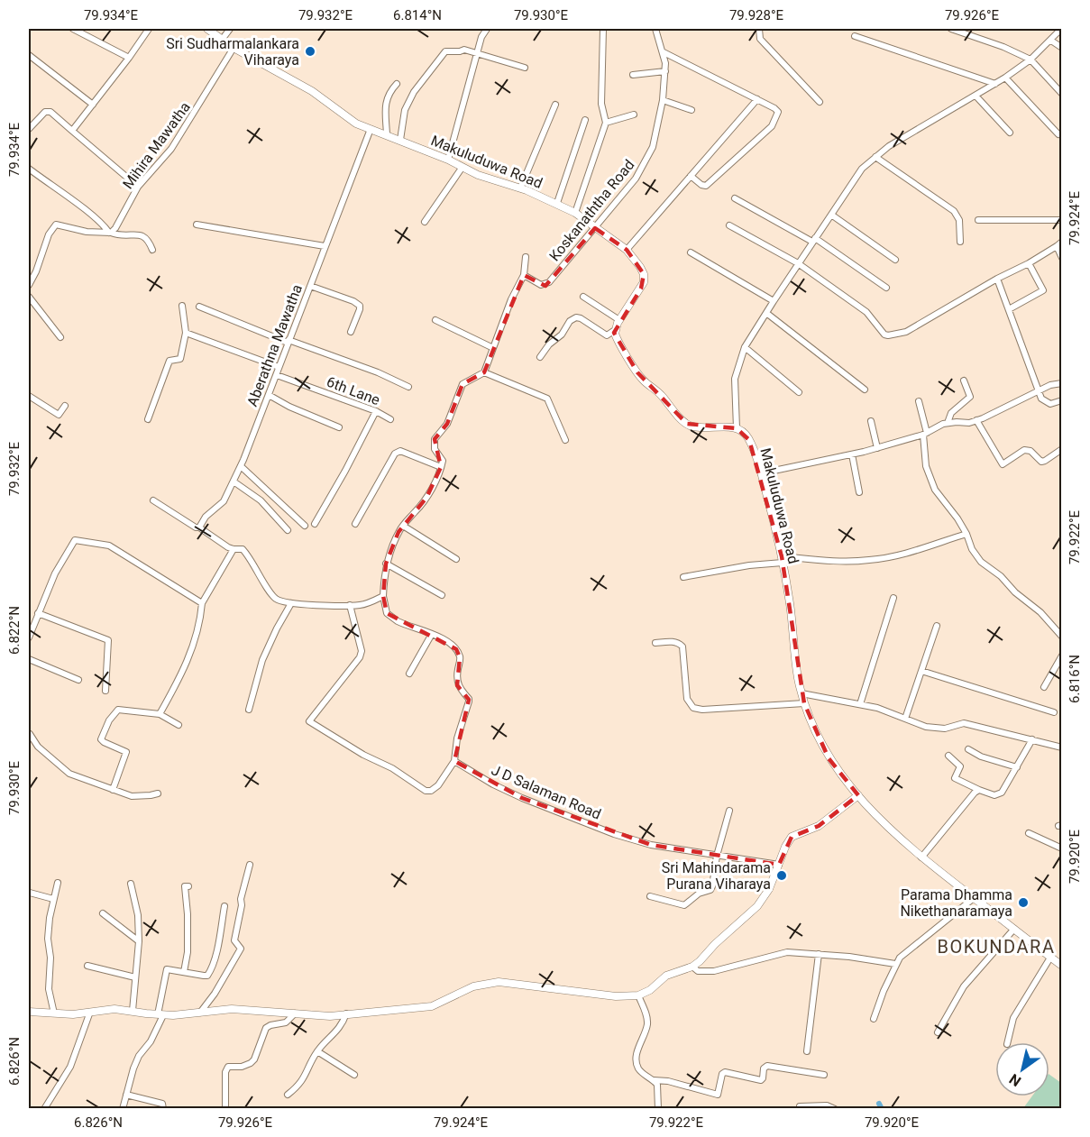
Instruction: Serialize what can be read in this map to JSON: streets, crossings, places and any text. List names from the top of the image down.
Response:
{
  "streets": {
    "street": [
      "Mihira Mawatha",
      "Makuluduwa Road",
      "Koskanaththa Road",
      "Aberathna Mawatha",
      "6th Lane",
      "J D Salaman Road"
    ]
  },
  "crossings": [
    ["Mihira Mawatha", "Makuluduwa Road"],
    ["Makuluduwa Road", "Koskanaththa Road"],
    ["Makuluduwa Road", "Aberathna Mawatha"],
    ["Aberathna Mawatha", "6th Lane"]
  ],
  "districts": ["BOKUNDARA"],
  "places": ["Sri Sudharmalankara Viharaya", "Sri Mahindarama Purana Viharaya", "Parama Dhamma Nikethanaramaya"],
  "north": "bottom left",
  "coordinates": [
    "79.934°E",
    "79.932°E",
    "6.814°N",
    "79.930°E",
    "79.928°E",
    "79.926°E",
    "79.924°E",
    "79.922°E",
    "6.822°N",
    "6.816°N",
    "79.920°E",
    "6.826°N"
  ]
}
